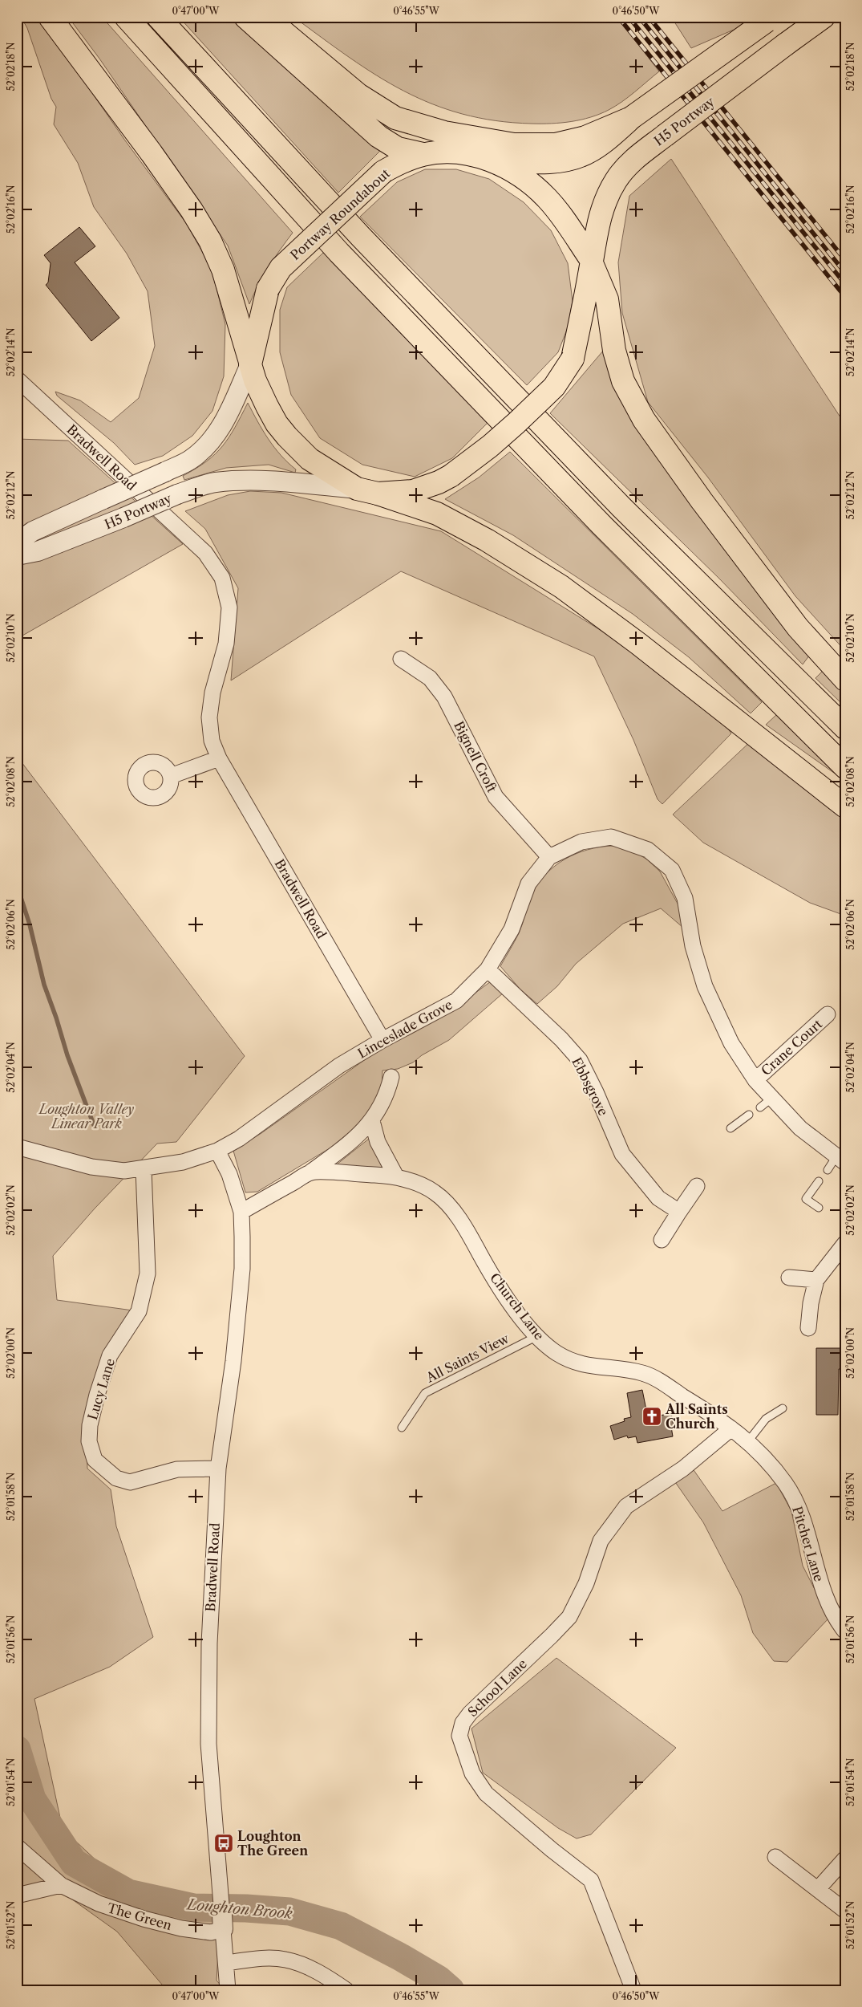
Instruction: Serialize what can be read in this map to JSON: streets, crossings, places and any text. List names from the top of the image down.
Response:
{
  "streets": {
    "main road": ["H5 Portway", "Portway Roundabout"],
    "street": [
      "Bradwell Road",
      "Bignell Croft",
      "Linceslade Grove",
      "Crane Court",
      "Ebbsgrove",
      "Church Lane",
      "Lucy Lane",
      "Pitcher Lane",
      "School Lane",
      "The Green"
    ],
    "lane": ["All Saints View"]
  },
  "crossings": [
    ["H5 Portway", "Portway Roundabout"],
    ["Bradwell Road", "Linceslade Grove"],
    ["Bradwell Road", "Lucy Lane"],
    ["Bradwell Road", "The Green"],
    ["Bignell Croft", "Linceslade Grove"],
    ["Linceslade Grove", "Crane Court"],
    ["Linceslade Grove", "Ebbsgrove"],
    ["Linceslade Grove", "Lucy Lane"],
    ["Church Lane", "All Saints View"],
    ["Church Lane", "Pitcher Lane"],
    ["Church Lane", "School Lane"],
    ["Pitcher Lane", "School Lane"]
  ],
  "water": ["Loughton Brook"],
  "parks": ["Loughton Valley Linear Park"],
  "places": {
    "church": ["All Saints Church"],
    "bus stop": ["Loughton The Green"]
  },
  "coordinates": [
    "0°47'00\"W",
    "0°46'55\"W",
    "0°46'50\"W",
    "52°02'18\"N",
    "52°02'16\"N",
    "52°02'14\"N",
    "52°02'12\"N",
    "52°02'10\"N",
    "52°02'08\"N",
    "52°02'06\"N",
    "52°02'04\"N",
    "52°02'02\"N",
    "52°02'00\"N",
    "52°01'58\"N",
    "52°01'56\"N",
    "52°01'54\"N",
    "52°01'52\"N"
  ]
}
